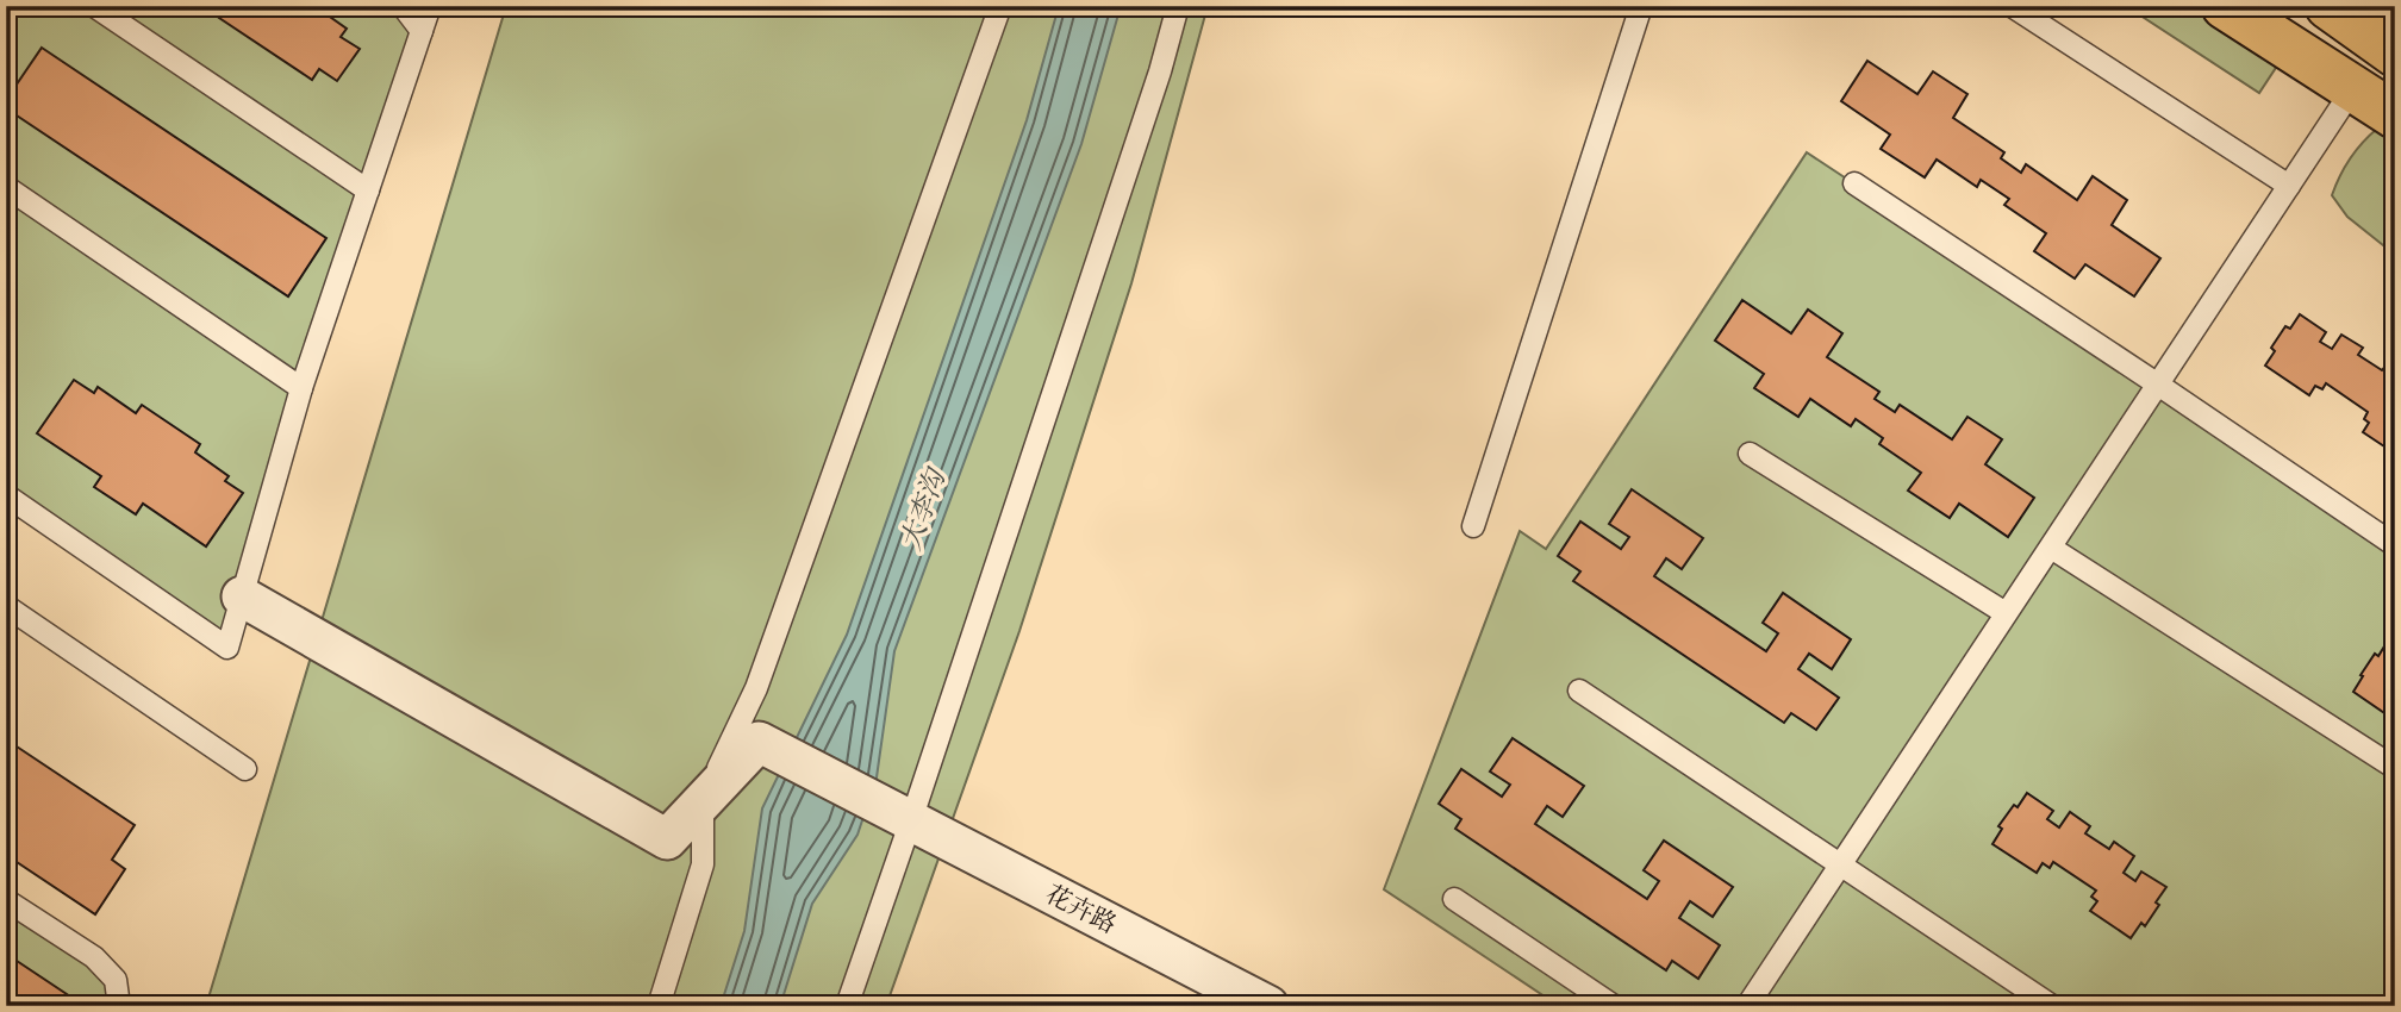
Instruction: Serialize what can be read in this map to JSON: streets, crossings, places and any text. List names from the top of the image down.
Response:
{
  "streets": {
    "street": ["花卉路"]
  },
  "water": ["大李沟"]
}
